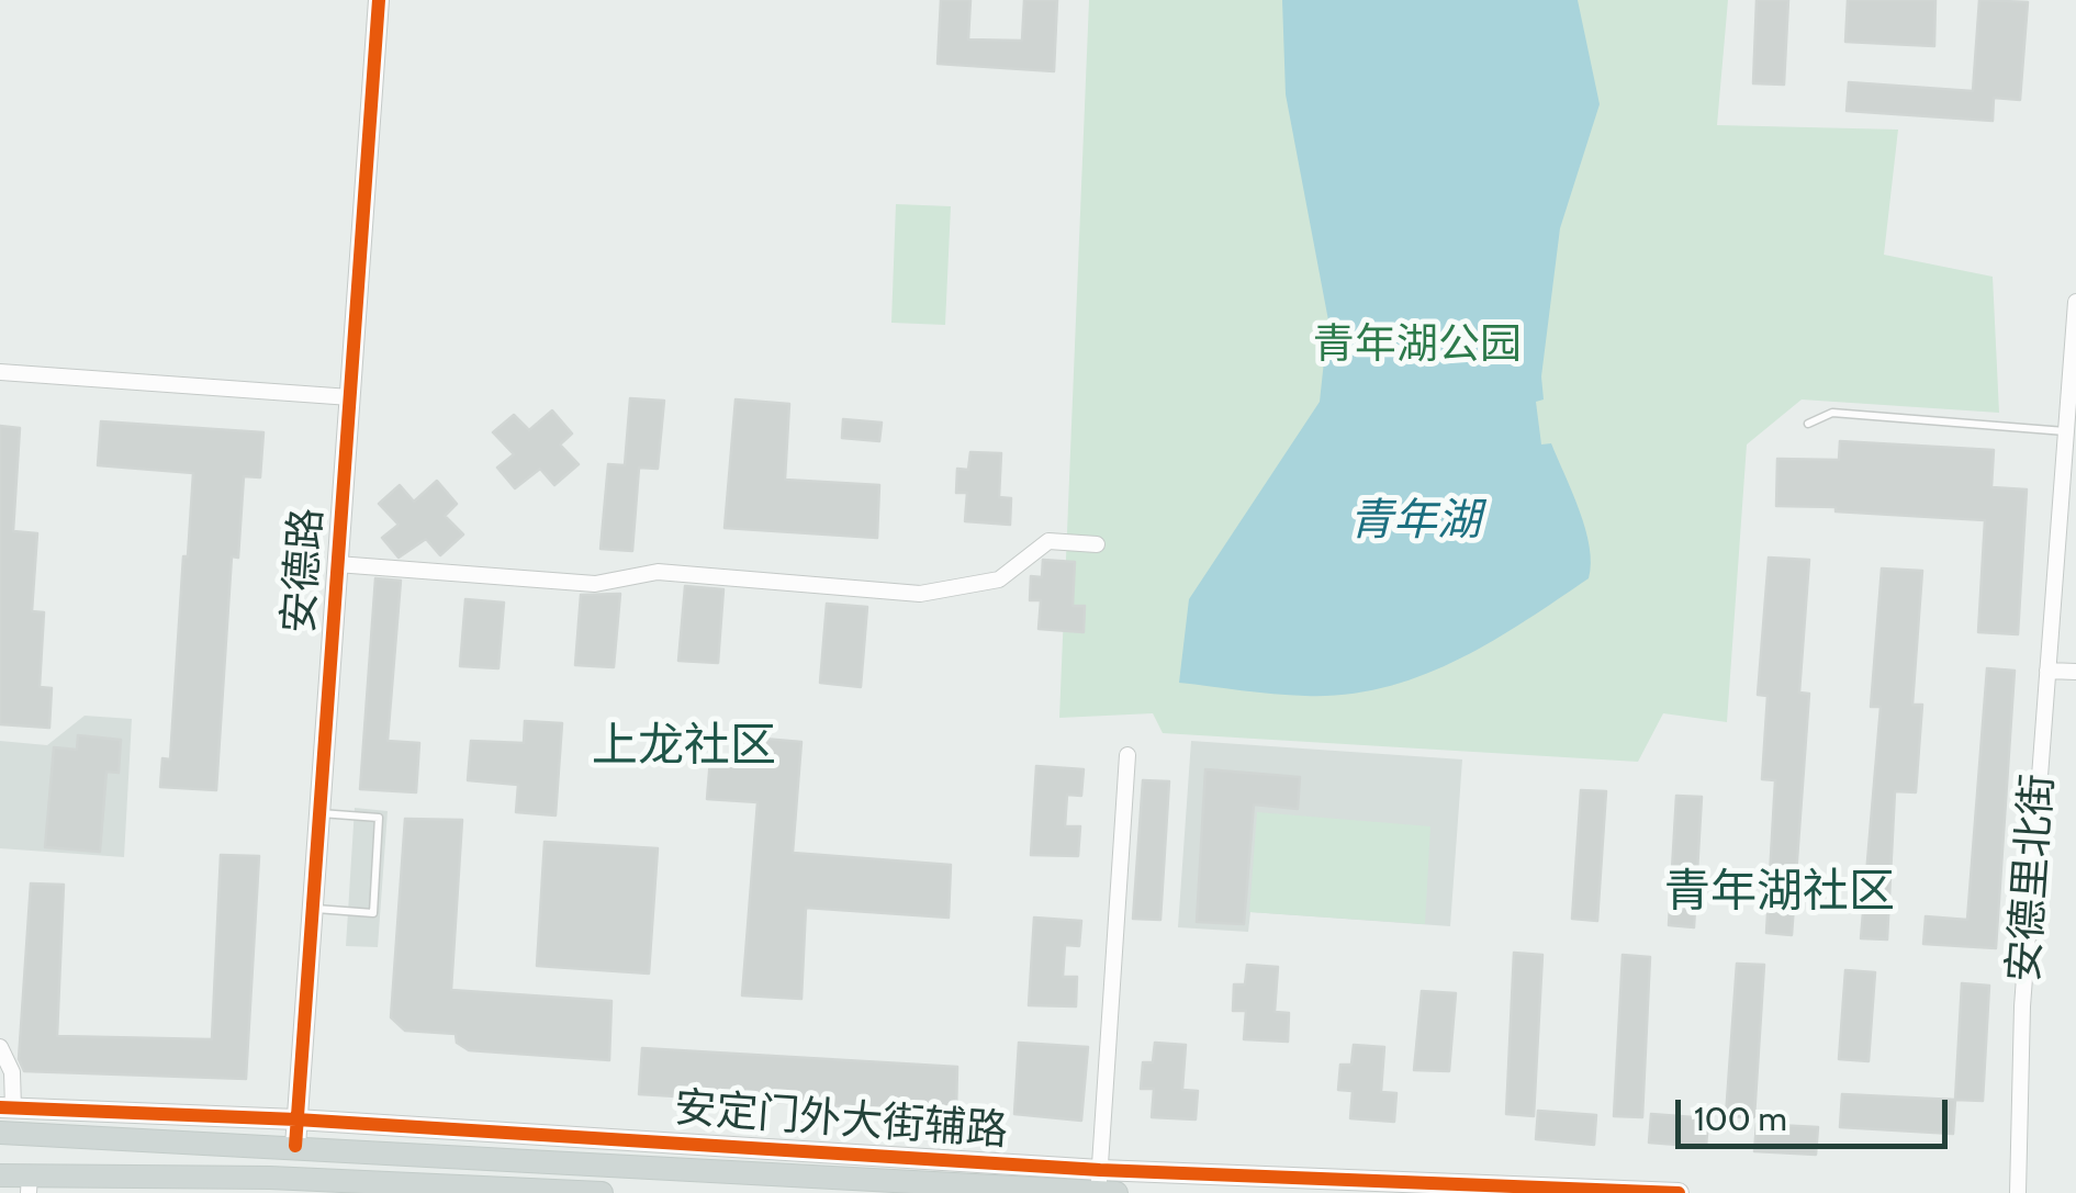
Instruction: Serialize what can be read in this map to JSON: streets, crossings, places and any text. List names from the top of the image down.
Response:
{
  "streets": {
    "street": ["安德路", "安德里北街", "安定门外大街辅路"]
  },
  "crossings": [
    ["安德路", "安定门外大街辅路"]
  ],
  "districts": ["上龙社区", "青年湖社区"],
  "water": ["青年湖"],
  "parks": ["青年湖公园"],
  "scale_bar": "100 m"
}
